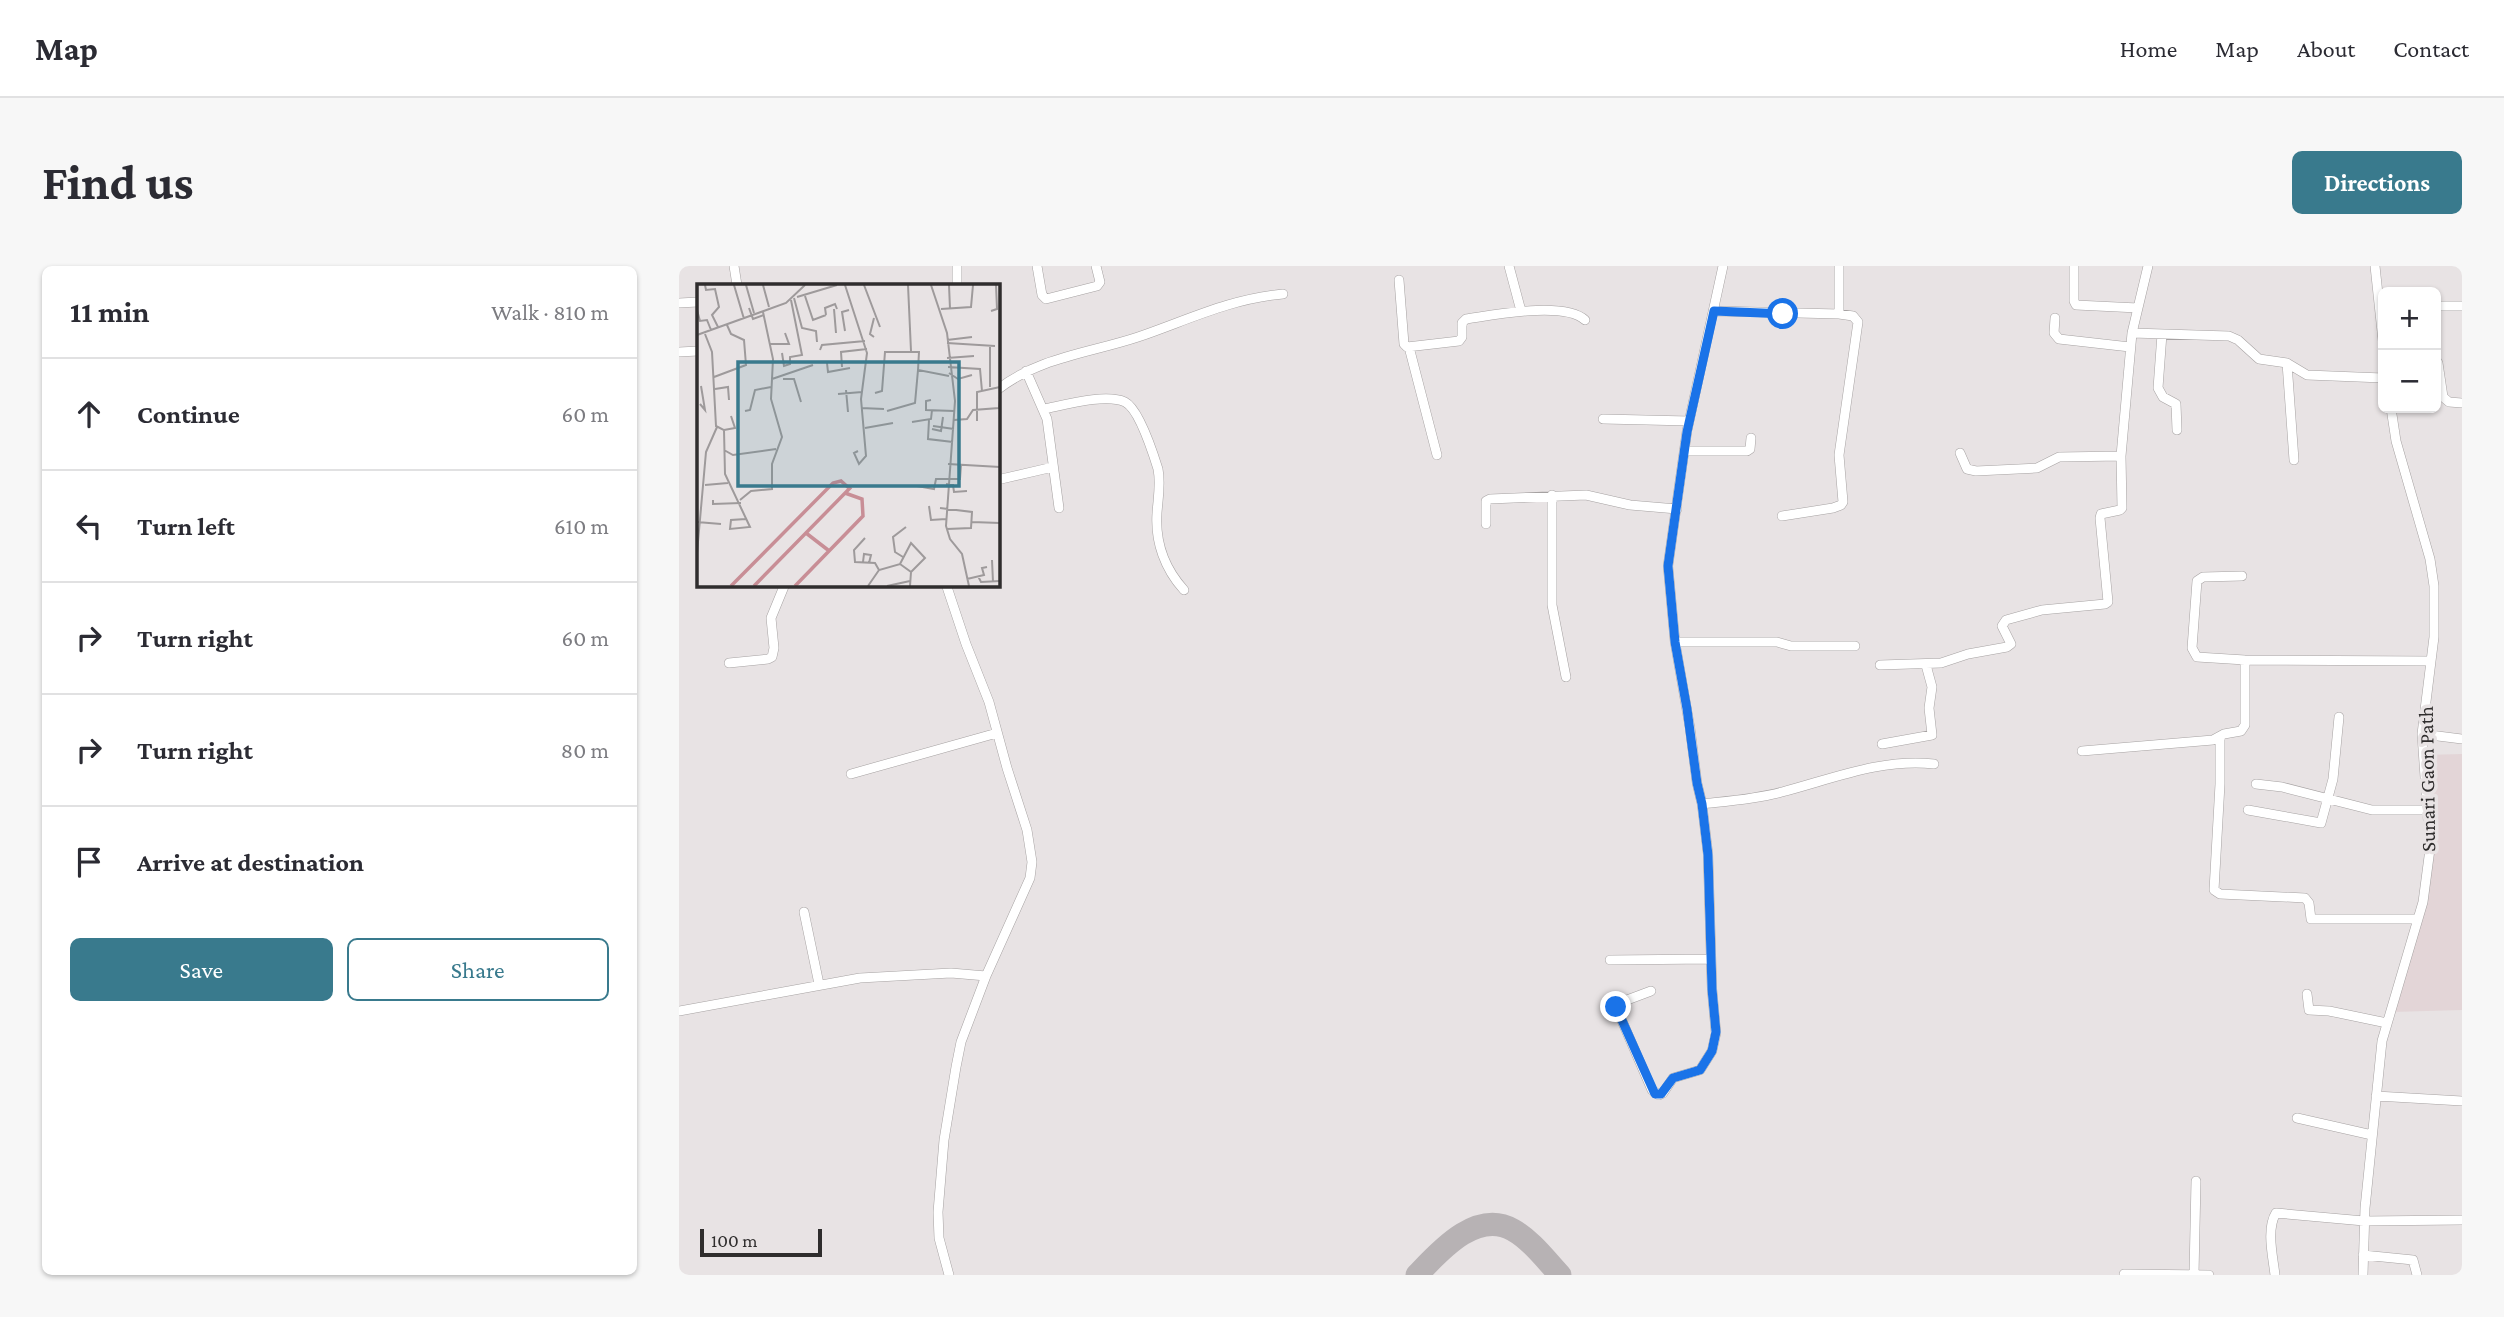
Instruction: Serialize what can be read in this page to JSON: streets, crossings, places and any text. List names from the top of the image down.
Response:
{
  "streets": {
    "street": ["Sunari Gaon Path"]
  },
  "scale_bar": "100 m",
  "page": {
    "header": "Map",
    "nav": [
      "Home",
      "Map",
      "About",
      "Contact"
    ],
    "buttons": [
      "Directions",
      ["Save", "Share"]
    ],
    "title": "Find us",
    "heading": ["11 min", "Walk · 810 m"],
    "map_buttons": ["+", "−"],
    "list": [
      ["Continue", "60 m"],
      ["Turn left", "610 m"],
      ["Turn right", "60 m"],
      ["Turn right", "80 m"],
      "Arrive at destination"
    ],
    "scale": "100 m"
  }
}
